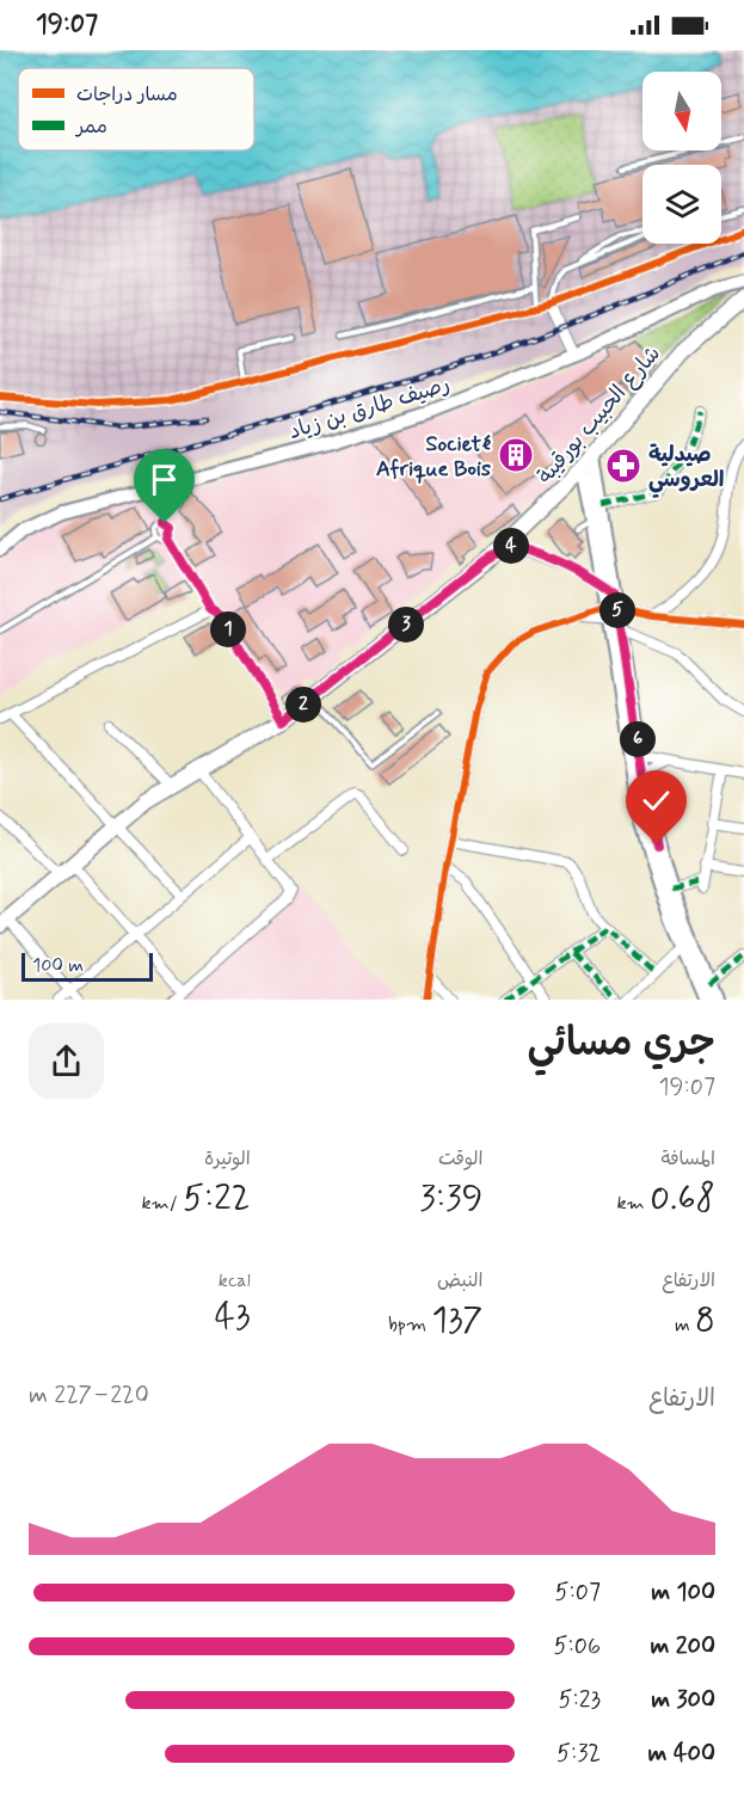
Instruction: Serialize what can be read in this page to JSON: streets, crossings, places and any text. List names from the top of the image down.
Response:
{
  "streets": {
    "main road": ["رصيف طارق بن زياد", "شارع الحبيب بورقيبة"]
  },
  "places": {
    "building": ["Societé Afrique Bois"],
    "pharmacy": ["صيدلية العروسي"]
  },
  "legend": ["مسار دراجات", "ممر"],
  "scale_bar": "100 m",
  "north": "bottom",
  "page": {
    "status": "19:07",
    "pins": [
      "4",
      "5",
      "3",
      "1",
      "2",
      "6"
    ],
    "scale": "100 m",
    "heading": ["جري مسائي", "19:07"],
    "stats": [
      ["المسافة", "0.68 km"],
      ["الوقت", "3:39"],
      ["الوتيرة", "5:22 /km"],
      ["الارتفاع", "8 m"],
      ["النبض", "137 bpm"],
      ["kcal", "43"]
    ],
    "chart": ["الارتفاع", "220–227 m"],
    "list": [
      {
        "name": "100 m",
        "note": "5:07"
      },
      {
        "name": "200 m",
        "note": "5:06"
      },
      {
        "name": "300 m",
        "note": "5:23"
      },
      {
        "name": "400 m",
        "note": "5:32"
      }
    ]
  }
}
